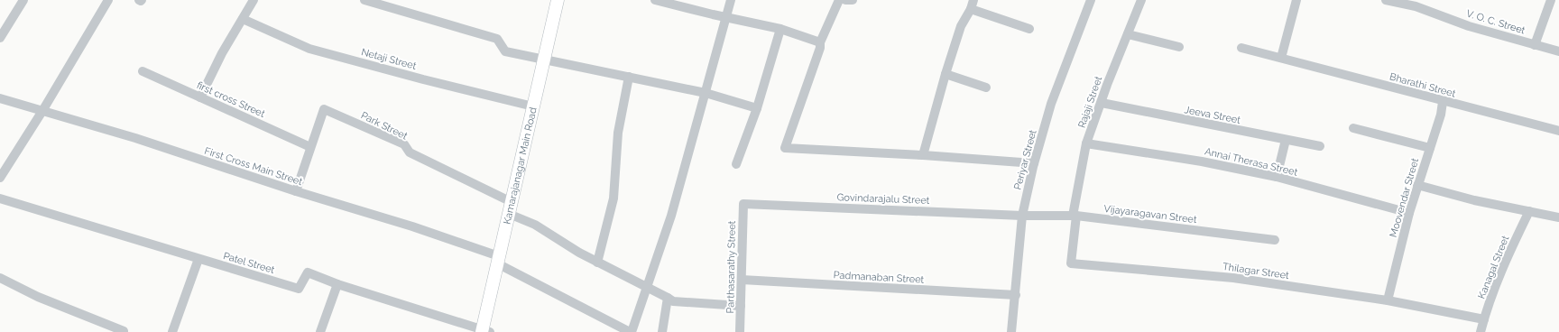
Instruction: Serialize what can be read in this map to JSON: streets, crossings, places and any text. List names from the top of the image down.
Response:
{
  "streets": {
    "main road": ["Kamarajanagar Main Road"],
    "street": [
      "V. O. C. Street",
      "Netaji Street",
      "Bharathi Street",
      "first cross Street",
      "Rajaji Street",
      "Jeeva Street",
      "Park Street",
      "Periyar Street",
      "Annai Therasa Street",
      "First Cross Main Street",
      "Moovendar Street",
      "Govindarajalu Street",
      "Vijayaragavan Street",
      "Patel Street",
      "Parthasarathy Street",
      "Kanagal Street",
      "Thilagar Street",
      "Padmanaban Street"
    ]
  },
  "crossings": [
    ["Netaji Street", "Kamarajanagar Main Road"],
    ["Bharathi Street", "Moovendar Street"],
    ["first cross Street", "Park Street"],
    ["Rajaji Street", "Jeeva Street"],
    ["Rajaji Street", "Annai Therasa Street"],
    ["Rajaji Street", "Vijayaragavan Street"],
    ["Rajaji Street", "Thilagar Street"],
    ["Park Street", "First Cross Main Street"],
    ["Park Street", "Kamarajanagar Main Road"],
    ["Periyar Street", "Govindarajalu Street"],
    ["Periyar Street", "Vijayaragavan Street"],
    ["Periyar Street", "Padmanaban Street"],
    ["Annai Therasa Street", "Moovendar Street"],
    ["First Cross Main Street", "Kamarajanagar Main Road"],
    ["Kamarajanagar Main Road", "Patel Street"],
    ["Moovendar Street", "Thilagar Street"],
    ["Govindarajalu Street", "Vijayaragavan Street"],
    ["Govindarajalu Street", "Parthasarathy Street"],
    ["Vijayaragavan Street", "Thilagar Street"],
    ["Parthasarathy Street", "Padmanaban Street"],
    ["Kanagal Street", "Thilagar Street"]
  ]
}
